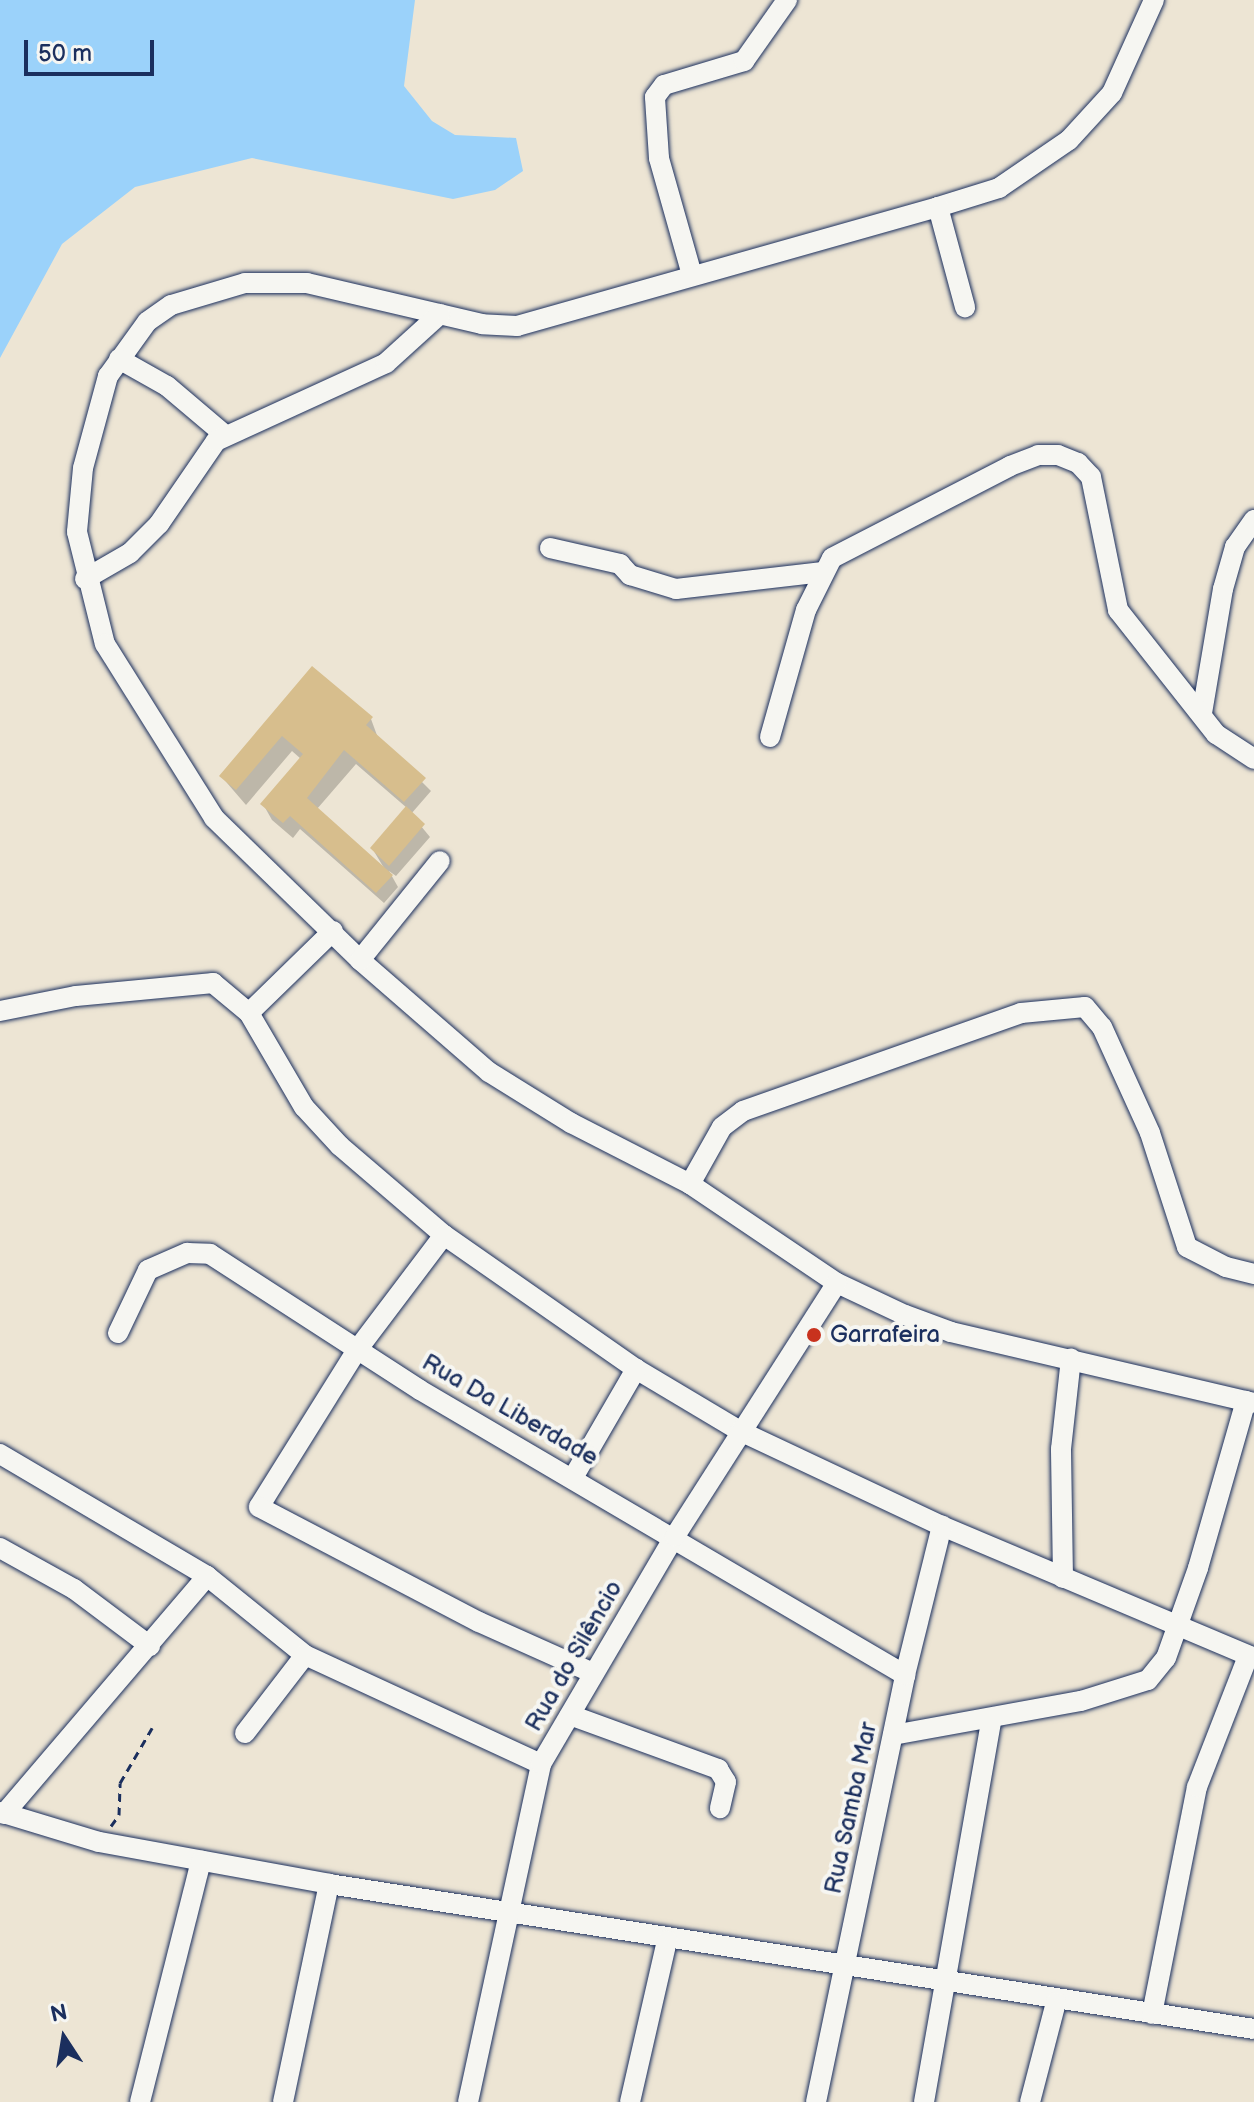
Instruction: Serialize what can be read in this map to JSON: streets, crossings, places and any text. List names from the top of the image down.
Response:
{
  "streets": {
    "street": ["Rua Da Liberdade", "Rua do Silêncio", "Rua Samba Mar"]
  },
  "crossings": [
    ["Rua Da Liberdade", "Rua do Silêncio"],
    ["Rua Da Liberdade", "Rua Samba Mar"]
  ],
  "places": ["Garrafeira"],
  "scale_bar": "50 m",
  "north": "top"
}
